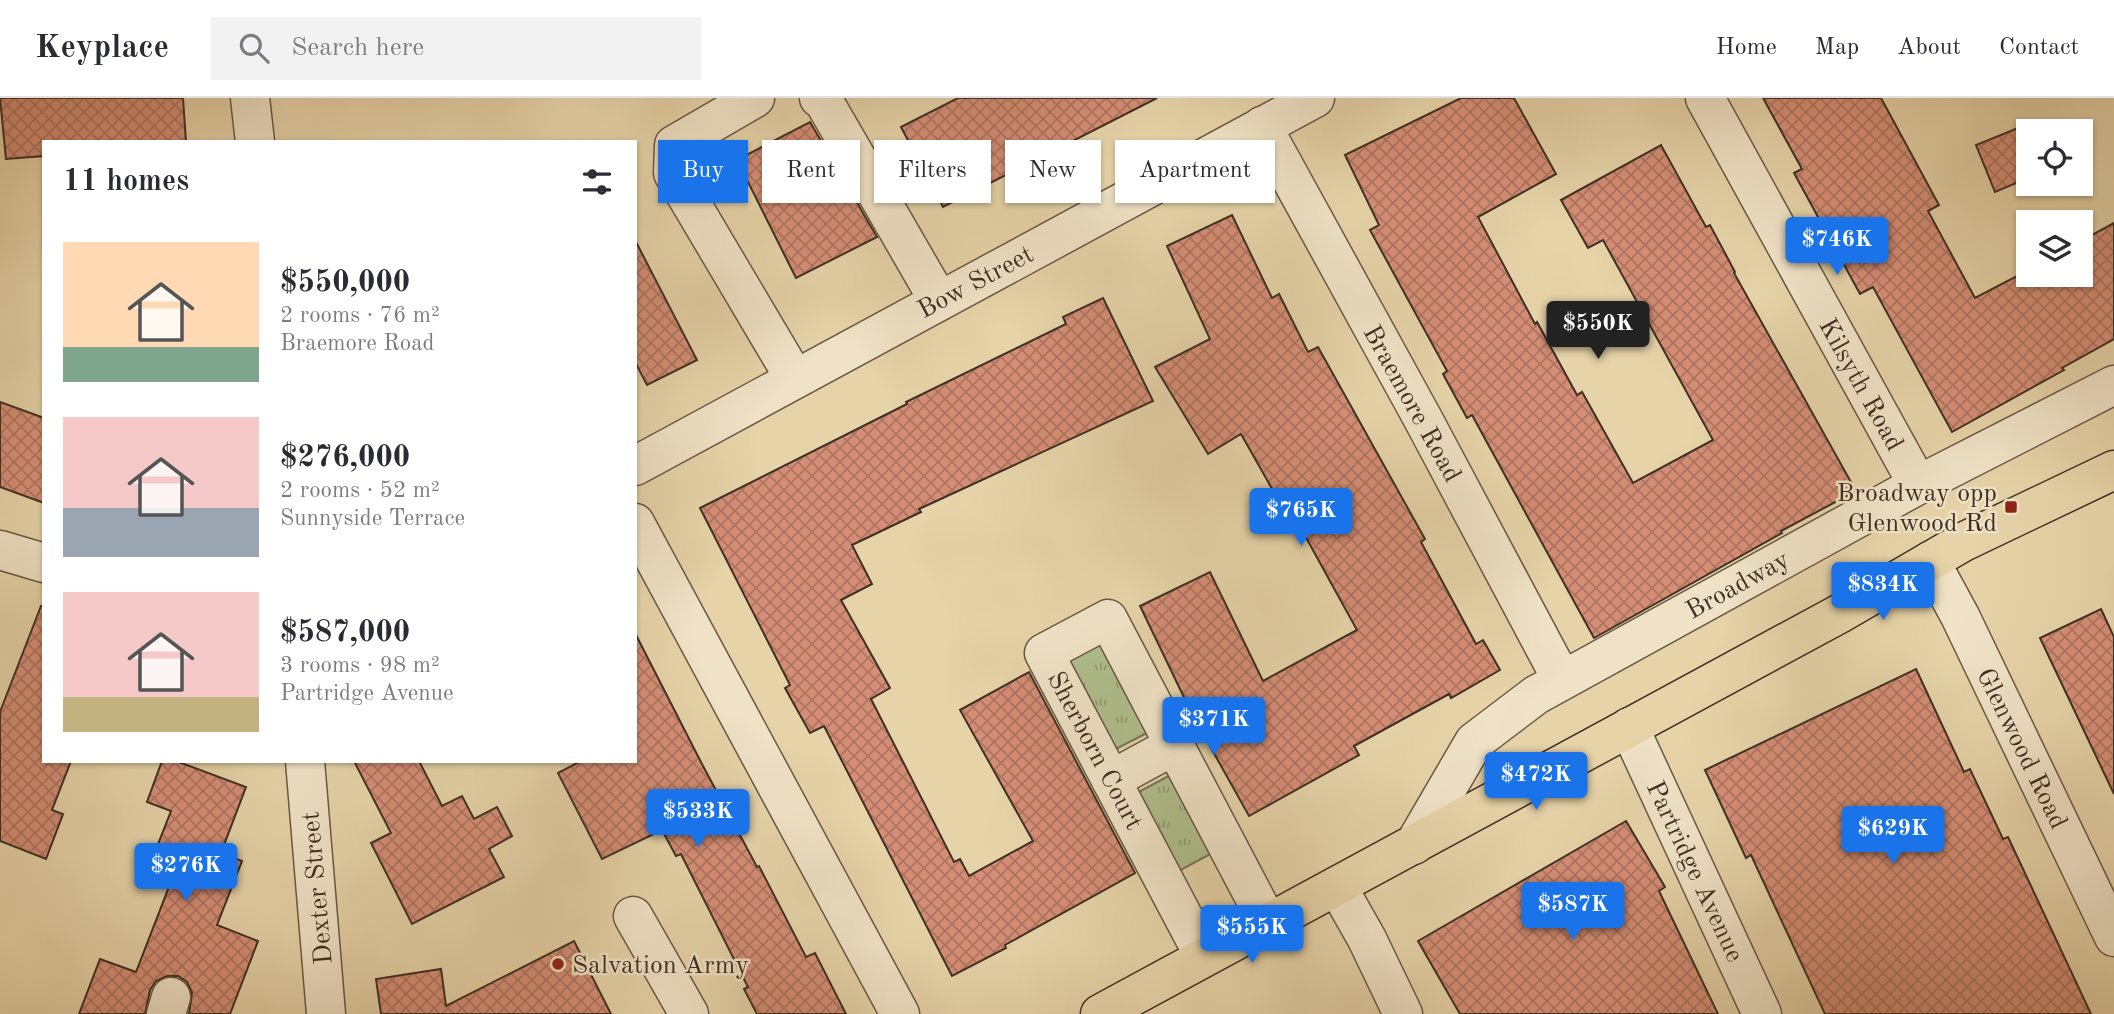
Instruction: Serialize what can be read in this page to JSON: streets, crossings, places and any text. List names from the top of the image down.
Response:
{
  "streets": {
    "street": [
      "Bow Street",
      "Kilsyth Road",
      "Braemore Road",
      "Broadway",
      "Glenwood Road",
      "Sherborn Court",
      "Partridge Avenue",
      "Dexter Street"
    ]
  },
  "crossings": [
    ["Bow Street", "Braemore Road"],
    ["Kilsyth Road", "Broadway"],
    ["Braemore Road", "Broadway"]
  ],
  "places": {
    "transit": ["Broadway opp Glenwood Rd"],
    "other": ["Salvation Army"]
  },
  "page": {
    "header": "Keyplace",
    "search": "Search here",
    "nav": [
      "Home",
      "Map",
      "About",
      "Contact"
    ],
    "chip": [
      "Buy",
      "Rent",
      "Filters",
      "New",
      "Apartment"
    ],
    "heading": "11 homes",
    "price": [
      "$746K",
      "$550K",
      "$765K",
      "$834K",
      "$371K",
      "$472K",
      "$533K",
      "$629K",
      "$276K",
      "$587K",
      "$555K"
    ],
    "list": [
      {
        "name": "$550,000",
        "note": "2 rooms · 76 m² · Braemore Road"
      },
      {
        "name": "$276,000",
        "note": "2 rooms · 52 m² · Sunnyside Terrace"
      },
      {
        "name": "$587,000",
        "note": "3 rooms · 98 m² · Partridge Avenue"
      }
    ]
  }
}
